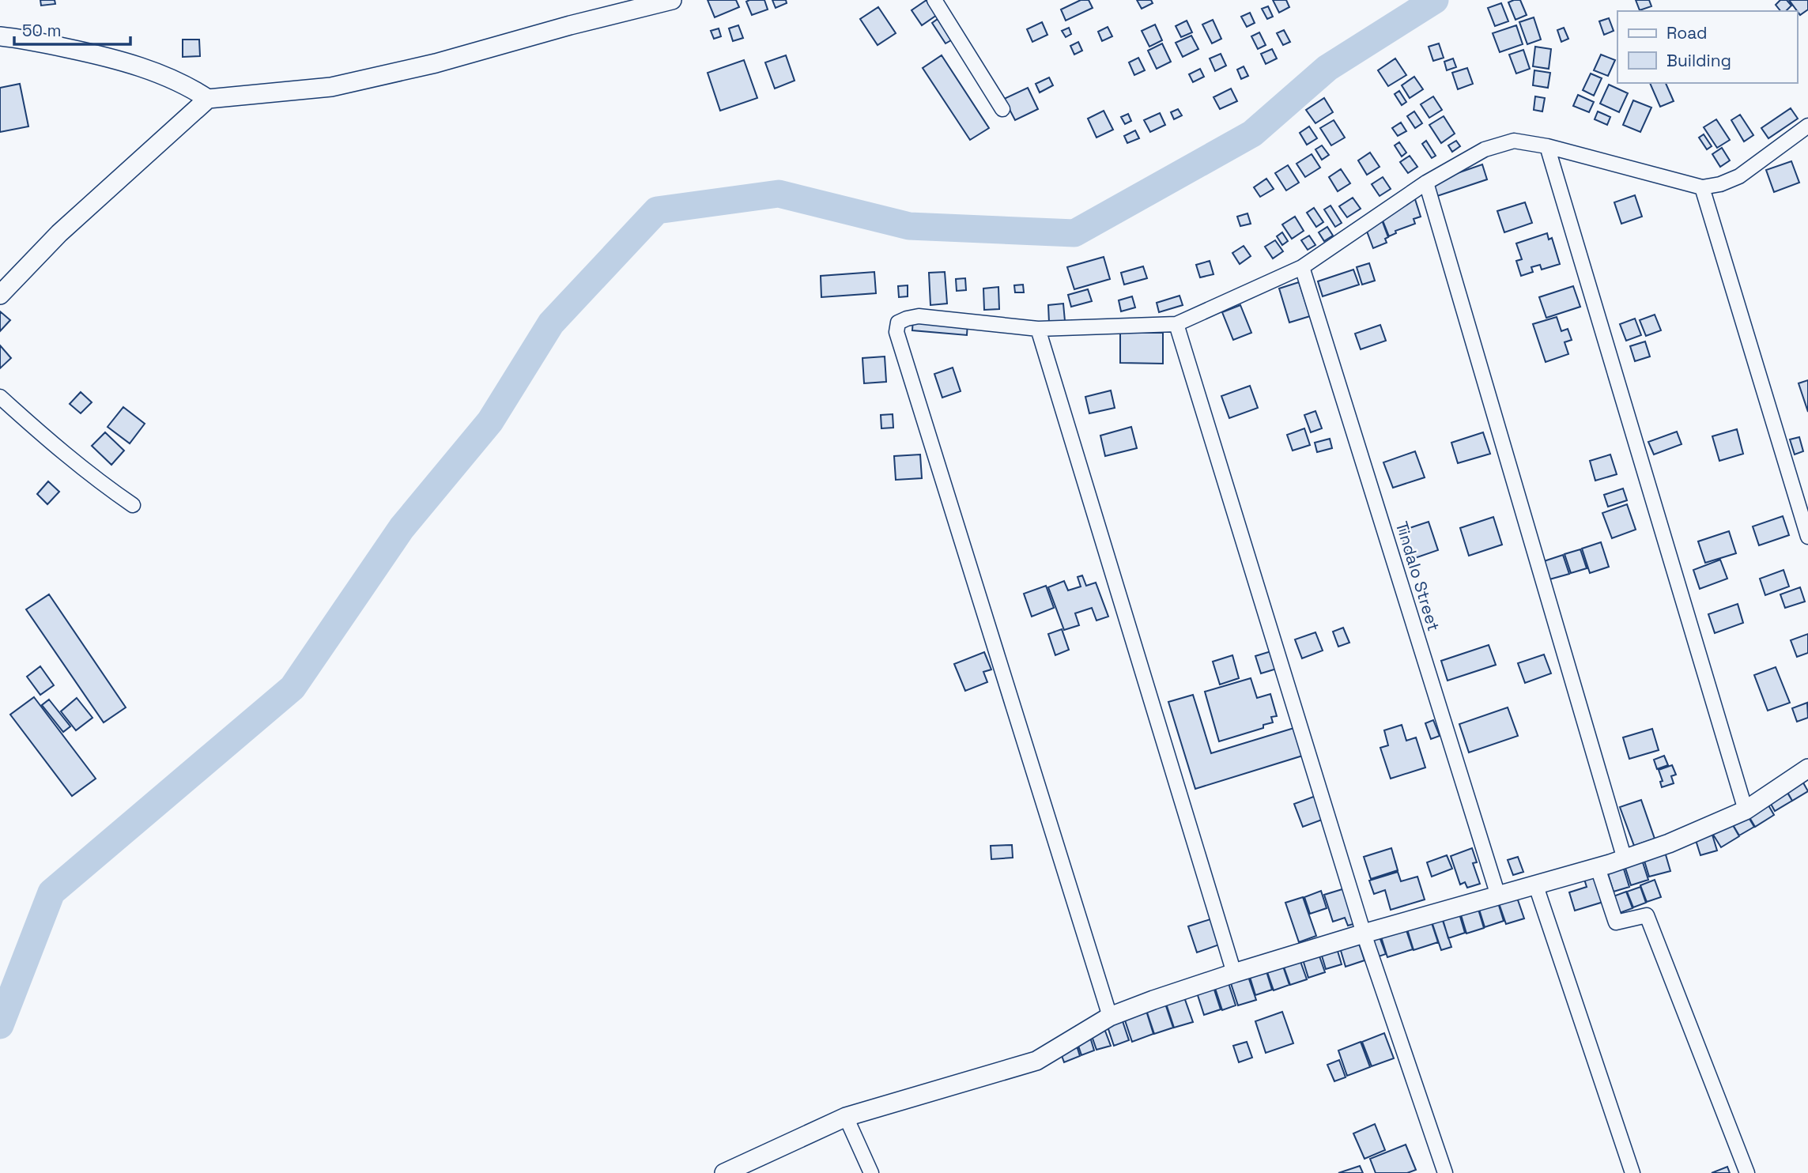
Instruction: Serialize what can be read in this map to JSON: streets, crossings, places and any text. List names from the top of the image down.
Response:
{
  "streets": {
    "street": ["Tindalo Street"]
  },
  "legend": ["Road", "Building"],
  "scale_bar": "50 m"
}
